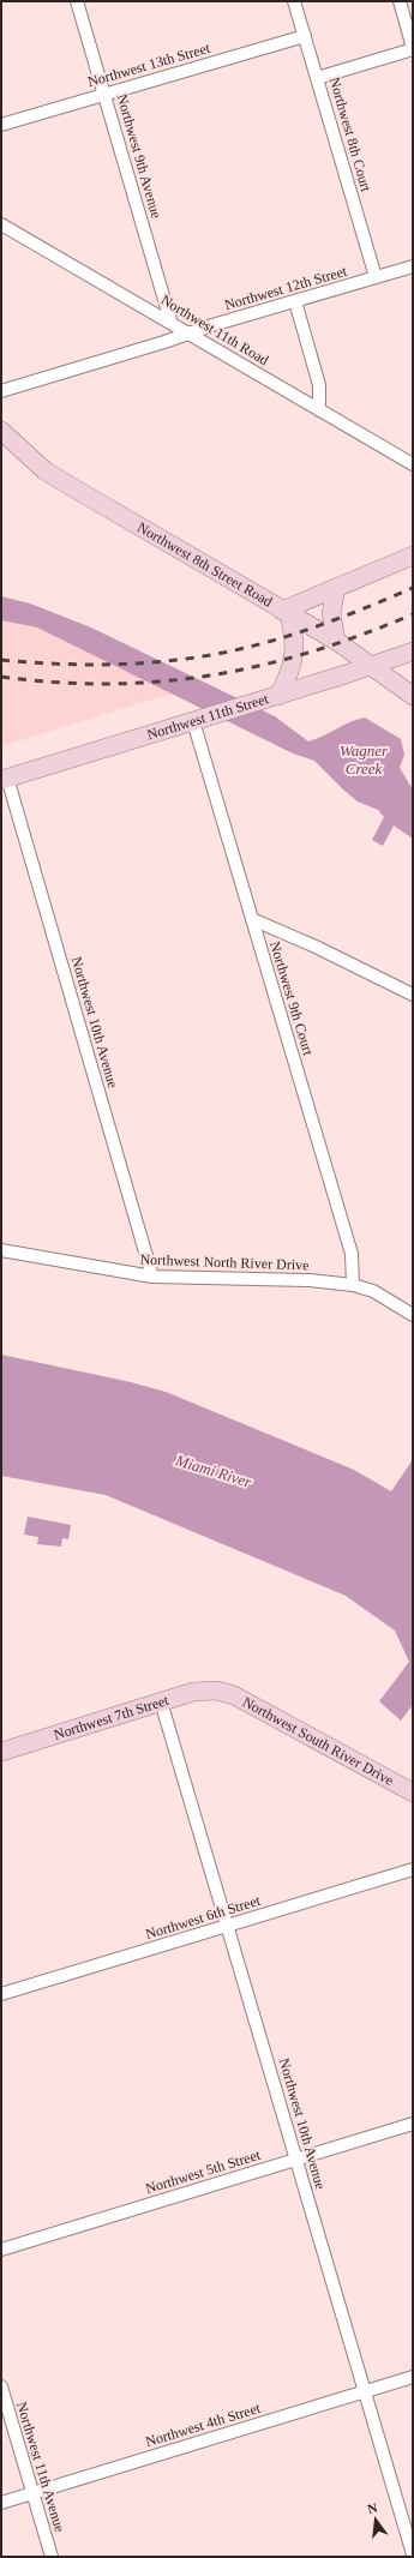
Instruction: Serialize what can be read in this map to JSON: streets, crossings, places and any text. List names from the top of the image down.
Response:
{
  "streets": {
    "street": [
      "Northwest 13th Street",
      "Northwest 8th Court",
      "Northwest 9th Avenue",
      "Northwest 12th Street",
      "Northwest 11th Road",
      "Northwest 8th Street Road",
      "Northwest 11th Street",
      "Northwest 9th Court",
      "Northwest 10th Avenue",
      "Northwest North River Drive",
      "Northwest 7th Street",
      "Northwest South River Drive",
      "Northwest 6th Street",
      "Northwest 5th Street",
      "Northwest 4th Street",
      "Northwest 11th Avenue"
    ]
  },
  "crossings": [
    ["Northwest 13th Street", "Northwest 8th Court"],
    ["Northwest 13th Street", "Northwest 9th Avenue"],
    ["Northwest 8th Court", "Northwest 12th Street"],
    ["Northwest 9th Avenue", "Northwest 11th Road"],
    ["Northwest 12th Street", "Northwest 11th Road"],
    ["Northwest 8th Street Road", "Northwest 11th Street"],
    ["Northwest 11th Street", "Northwest 9th Court"],
    ["Northwest 11th Street", "Northwest 10th Avenue"],
    ["Northwest 9th Court", "Northwest North River Drive"],
    ["Northwest 10th Avenue", "Northwest North River Drive"],
    ["Northwest 10th Avenue", "Northwest 7th Street"],
    ["Northwest 10th Avenue", "Northwest 6th Street"],
    ["Northwest 10th Avenue", "Northwest 5th Street"],
    ["Northwest 10th Avenue", "Northwest 4th Street"],
    ["Northwest 7th Street", "Northwest South River Drive"],
    ["Northwest 4th Street", "Northwest 11th Avenue"]
  ],
  "water": ["Wagner Creek", "Miami River"],
  "north": "top"
}
